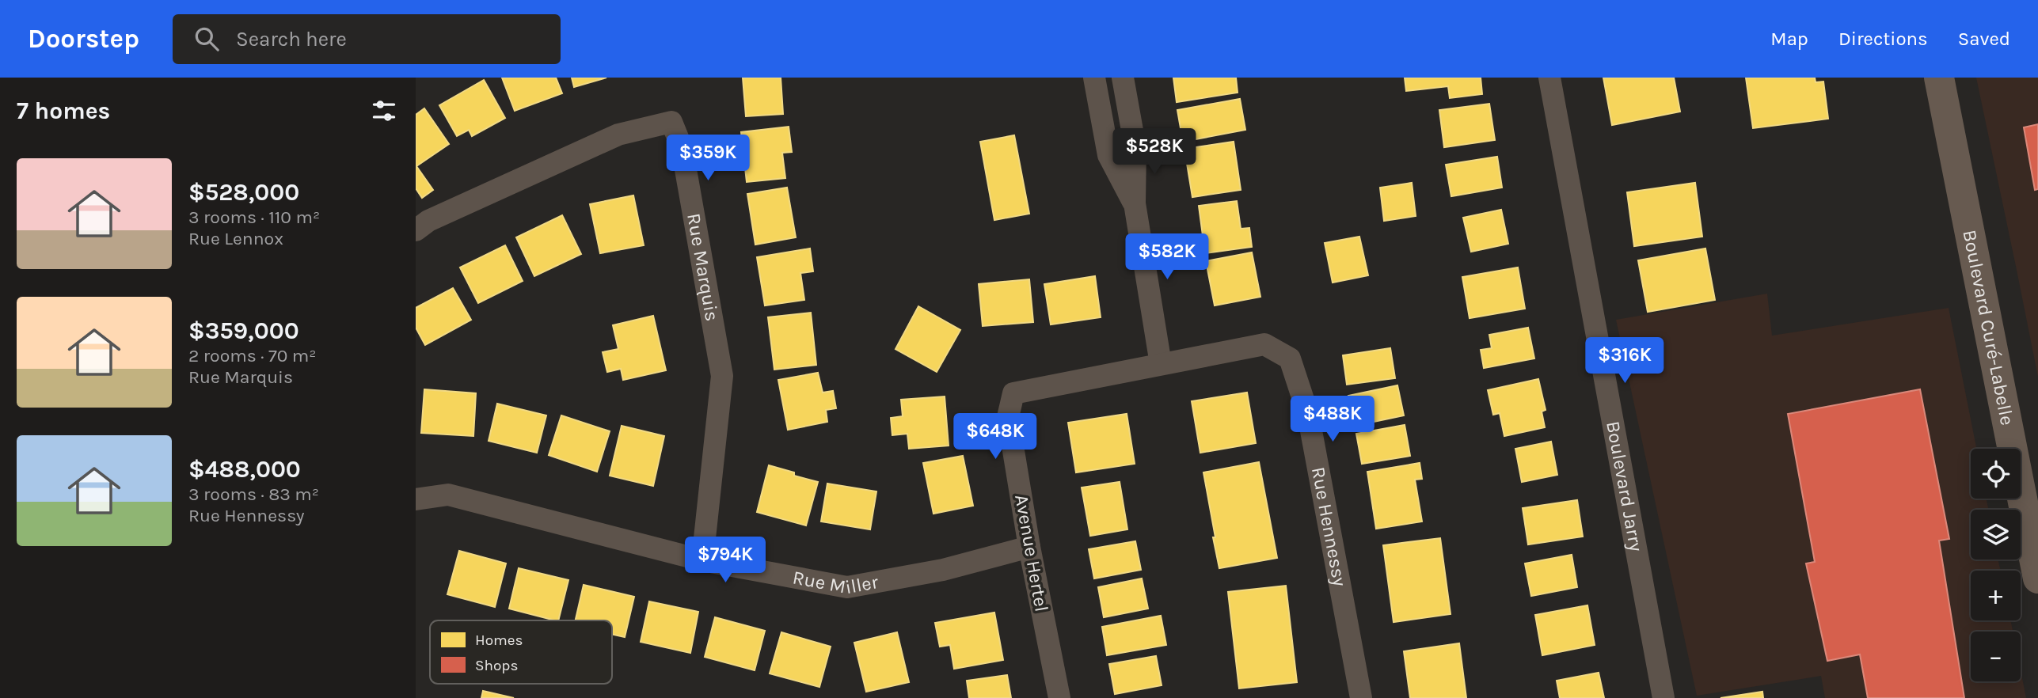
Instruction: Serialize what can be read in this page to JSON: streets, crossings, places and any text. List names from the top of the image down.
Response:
{
  "streets": {
    "main road": ["Boulevard Curé-Labelle"],
    "street": [
      "Rue Marquis",
      "Boulevard Jarry",
      "Rue Hennessy",
      "Avenue Hertel",
      "Rue Miller"
    ]
  },
  "crossings": [
    ["Rue Marquis", "Rue Miller"],
    ["Rue Hennessy", "Avenue Hertel"],
    ["Avenue Hertel", "Rue Miller"]
  ],
  "legend": ["Homes", "Shops"],
  "page": {
    "header": "Doorstep",
    "search": "Search here",
    "nav": ["Map", "Directions", "Saved"],
    "heading": "7 homes",
    "price": [
      "$528K",
      "$359K",
      "$582K",
      "$316K",
      "$488K",
      "$648K",
      "$794K"
    ],
    "list": [
      {
        "name": "$528,000",
        "note": "3 rooms · 110 m² · Rue Lennox"
      },
      {
        "name": "$359,000",
        "note": "2 rooms · 70 m² · Rue Marquis"
      },
      {
        "name": "$488,000",
        "note": "3 rooms · 83 m² · Rue Hennessy"
      }
    ],
    "map_buttons": ["+", "−"]
  }
}
